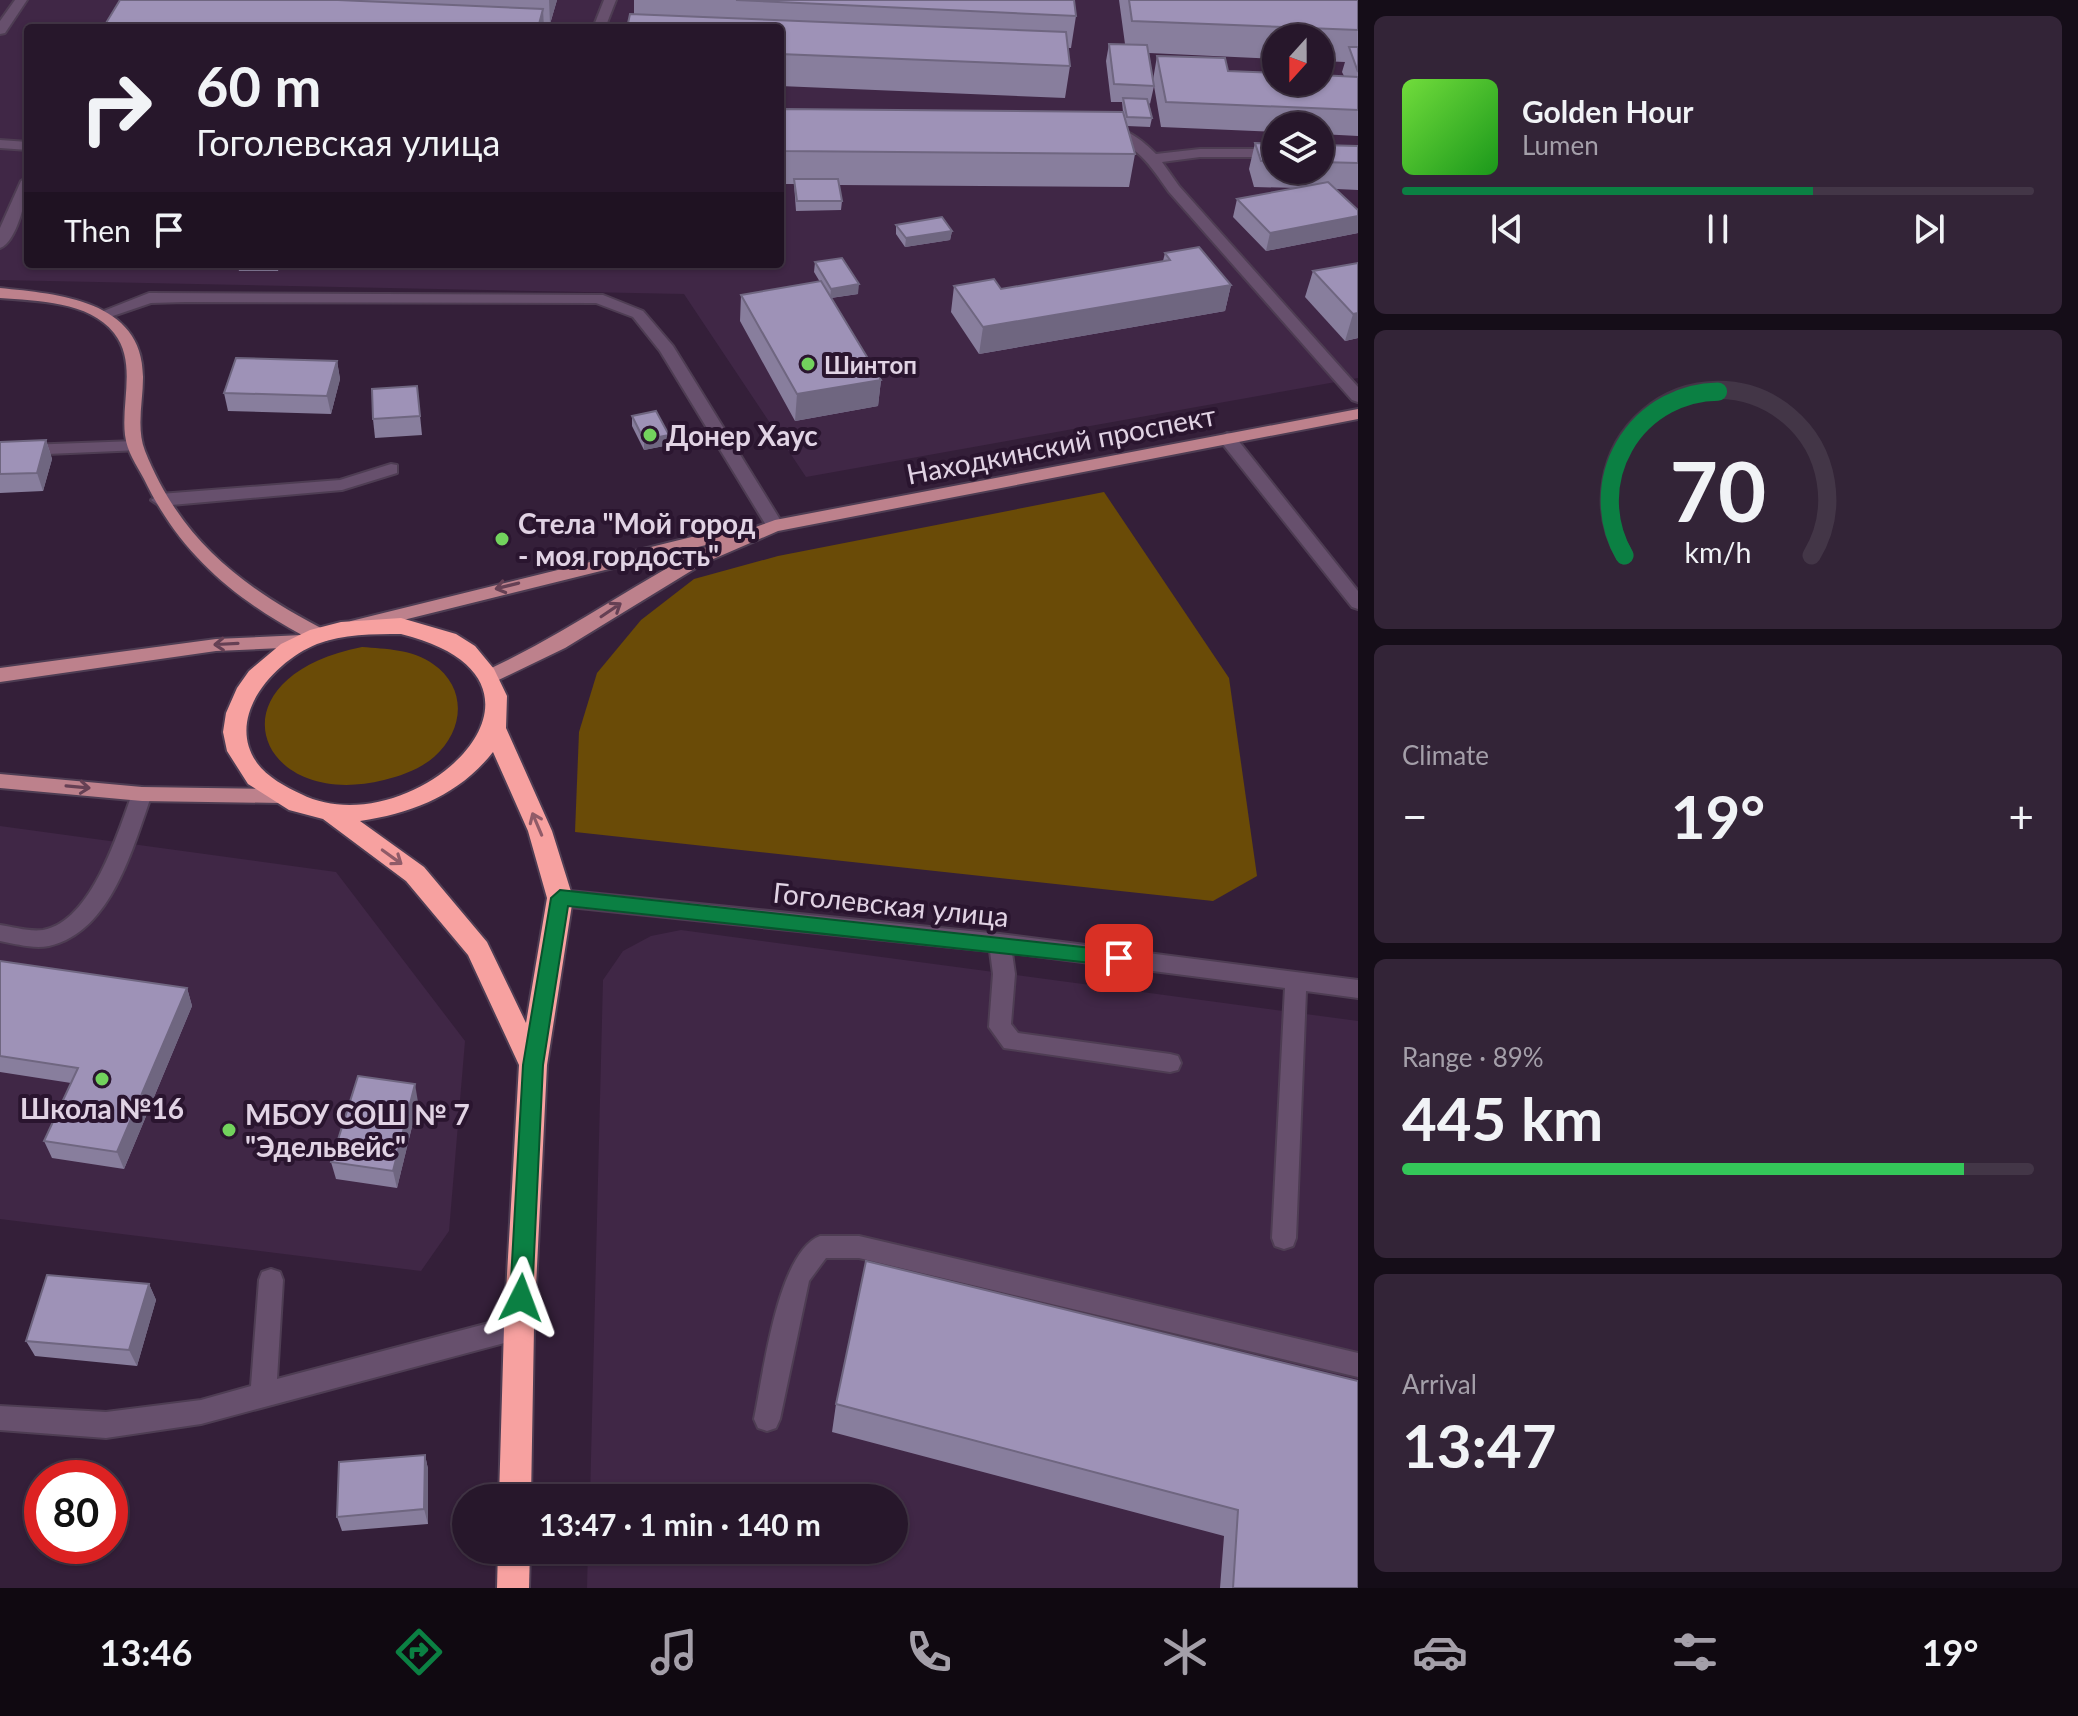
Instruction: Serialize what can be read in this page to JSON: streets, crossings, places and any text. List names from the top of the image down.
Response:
{
  "streets": {
    "main road": ["Находкинский проспект"],
    "street": ["Гоголевская улица"]
  },
  "places": [
    "Шинтоп",
    "Донер Хаус",
    "Стела \"Мой город - моя гордость\"",
    "Школа №16",
    "МБОУ СОШ № 7 \"Эдельвейс\""
  ],
  "north": "bottom",
  "page": {
    "turn": ["60 m", "Гоголевская улица"],
    "song": ["Golden Hour", "Lumen"],
    "then": "Then",
    "tile": [
      "Climate",
      ["Range · 89%", "445 km"],
      ["Arrival", "13:47"]
    ],
    "heat": ["−", "19°", "+"],
    "limit": "80",
    "trip": "13:47 · 1 min · 140 m",
    "tabs": ["13:46", "19°"],
    "gauge": ["70", "km/h"]
  }
}
